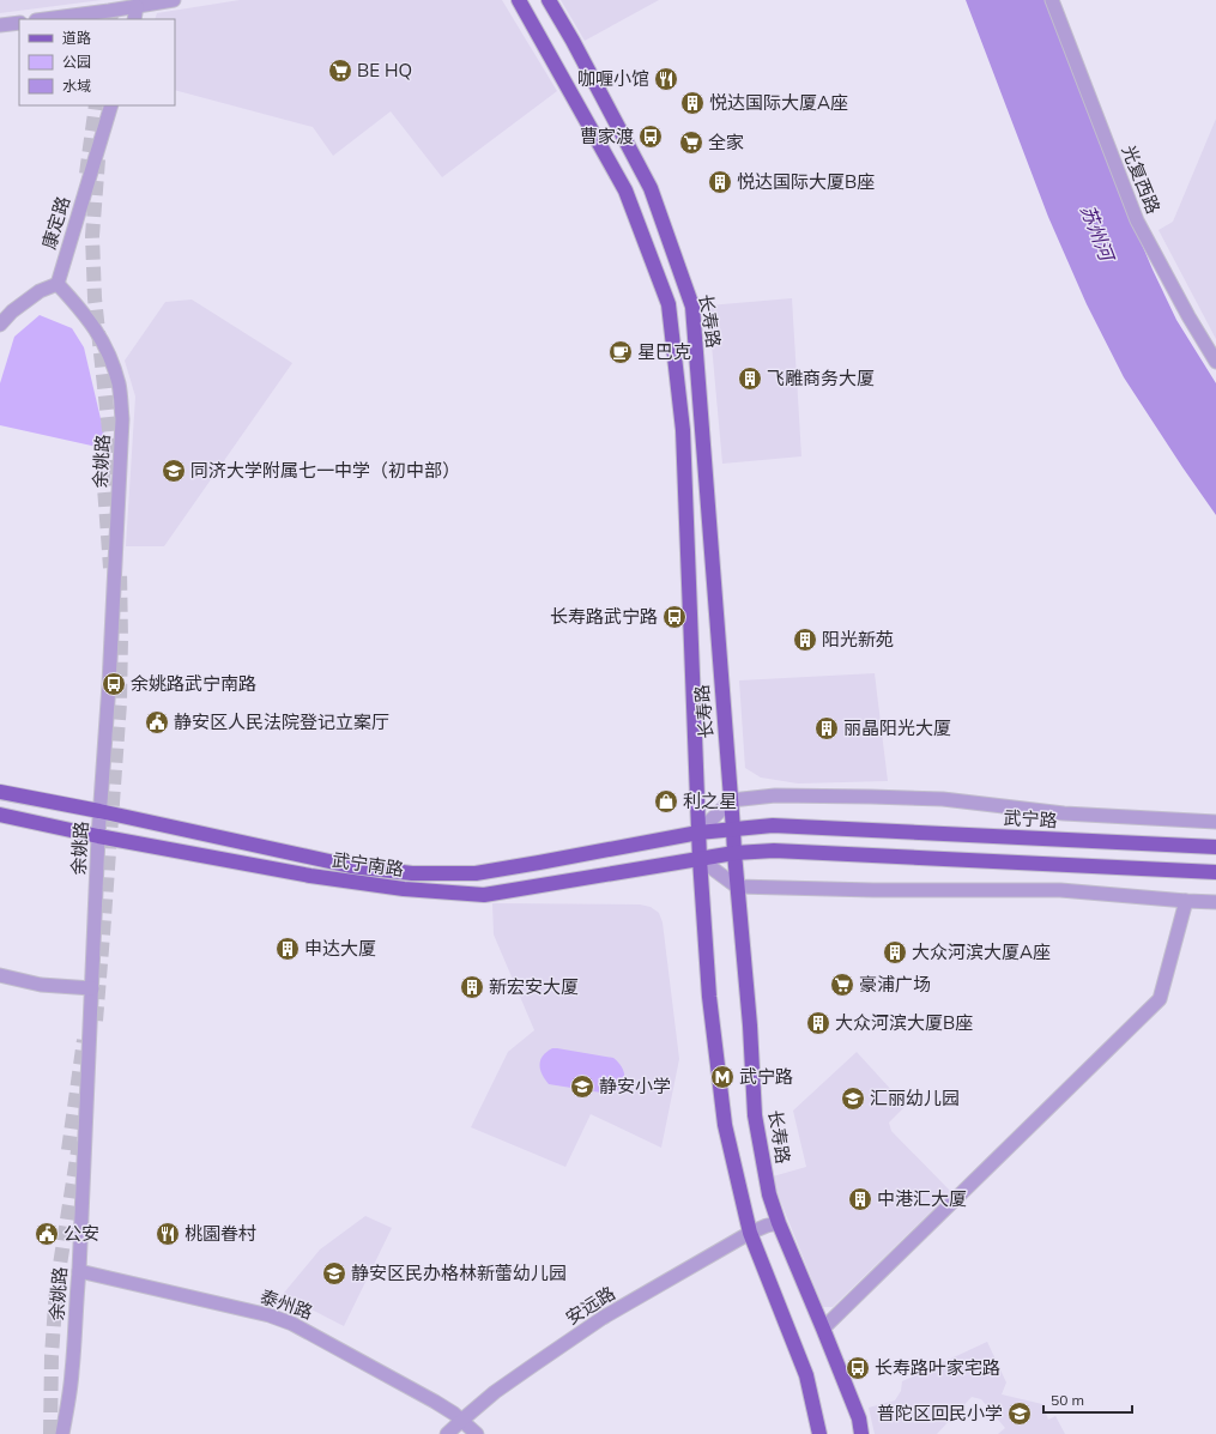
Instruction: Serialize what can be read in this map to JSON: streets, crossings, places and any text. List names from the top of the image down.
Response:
{
  "streets": {
    "main road": ["长寿路", "武宁路", "武宁南路"],
    "street": [
      "光复西路",
      "康定路",
      "余姚路",
      "泰州路",
      "安远路"
    ]
  },
  "crossings": [
    ["康定路", "余姚路"],
    ["长寿路", "武宁路"],
    ["长寿路", "武宁南路"],
    ["长寿路", "安远路"],
    ["余姚路", "武宁南路"],
    ["余姚路", "泰州路"],
    ["武宁路", "武宁南路"],
    ["泰州路", "安远路"]
  ],
  "water": ["苏州河"],
  "places": {
    "supermarket": ["BE HQ", "全家", "豪浦广场"],
    "restaurant": ["咖喱小馆", "桃園眷村"],
    "building": [
      "悦达国际大厦A座",
      "悦达国际大厦B座",
      "飞雕商务大厦",
      "阳光新苑",
      "丽晶阳光大厦",
      "申达大厦",
      "大众河滨大厦A座",
      "新宏安大厦",
      "大众河滨大厦B座",
      "中港汇大厦"
    ],
    "bus stop": [
      "曹家渡",
      "长寿路武宁路",
      "余姚路武宁南路",
      "长寿路叶家宅路"
    ],
    "cafe": ["星巴克"],
    "school or university": [
      "同济大学附属七一中学（初中部）",
      "静安小学",
      "汇丽幼儿园",
      "静安区民办格林新蕾幼儿园",
      "普陀区回民小学"
    ],
    "public building": ["静安区人民法院登记立案厅", "公安"],
    "shop": ["利之星"],
    "metro station": ["武宁路"]
  },
  "legend": ["道路", "公园", "水域"],
  "scale_bar": "50 m"
}
